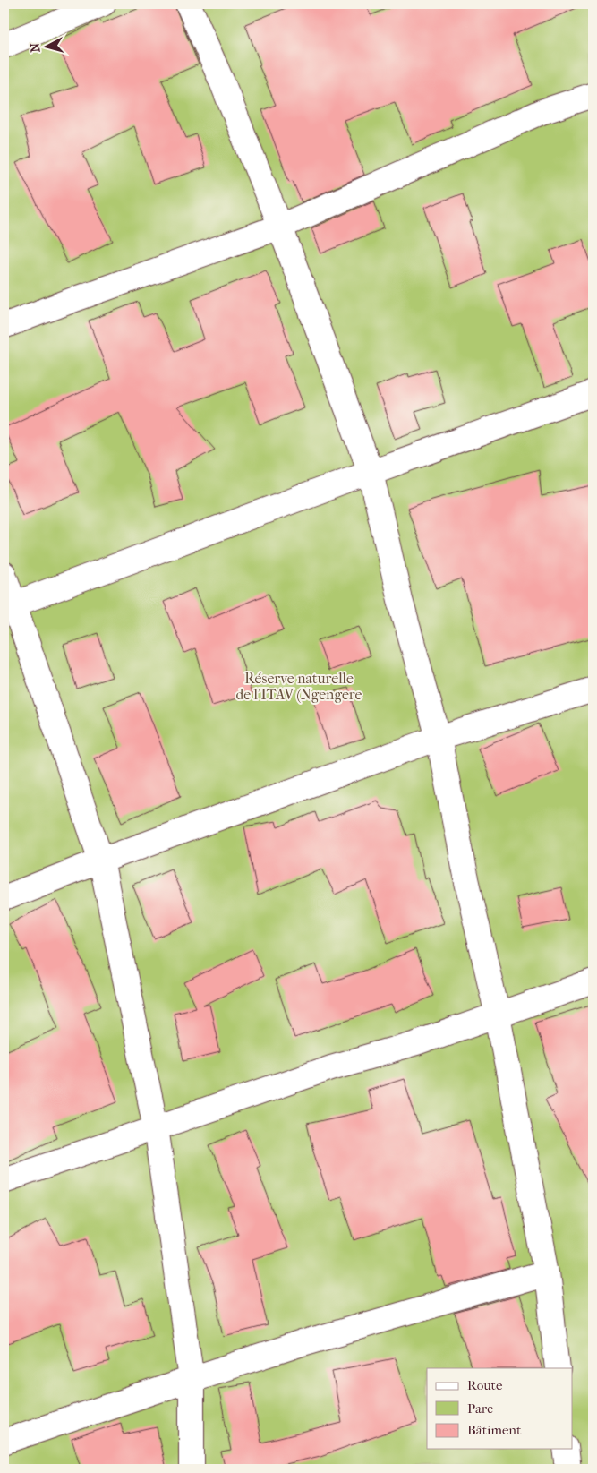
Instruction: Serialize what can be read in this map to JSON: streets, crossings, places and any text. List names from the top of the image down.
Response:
{
  "parks": ["Réserve naturelle de l'ITAV (Ngengere"],
  "legend": ["Route", "Parc", "Bâtiment"],
  "north": "left"
}
